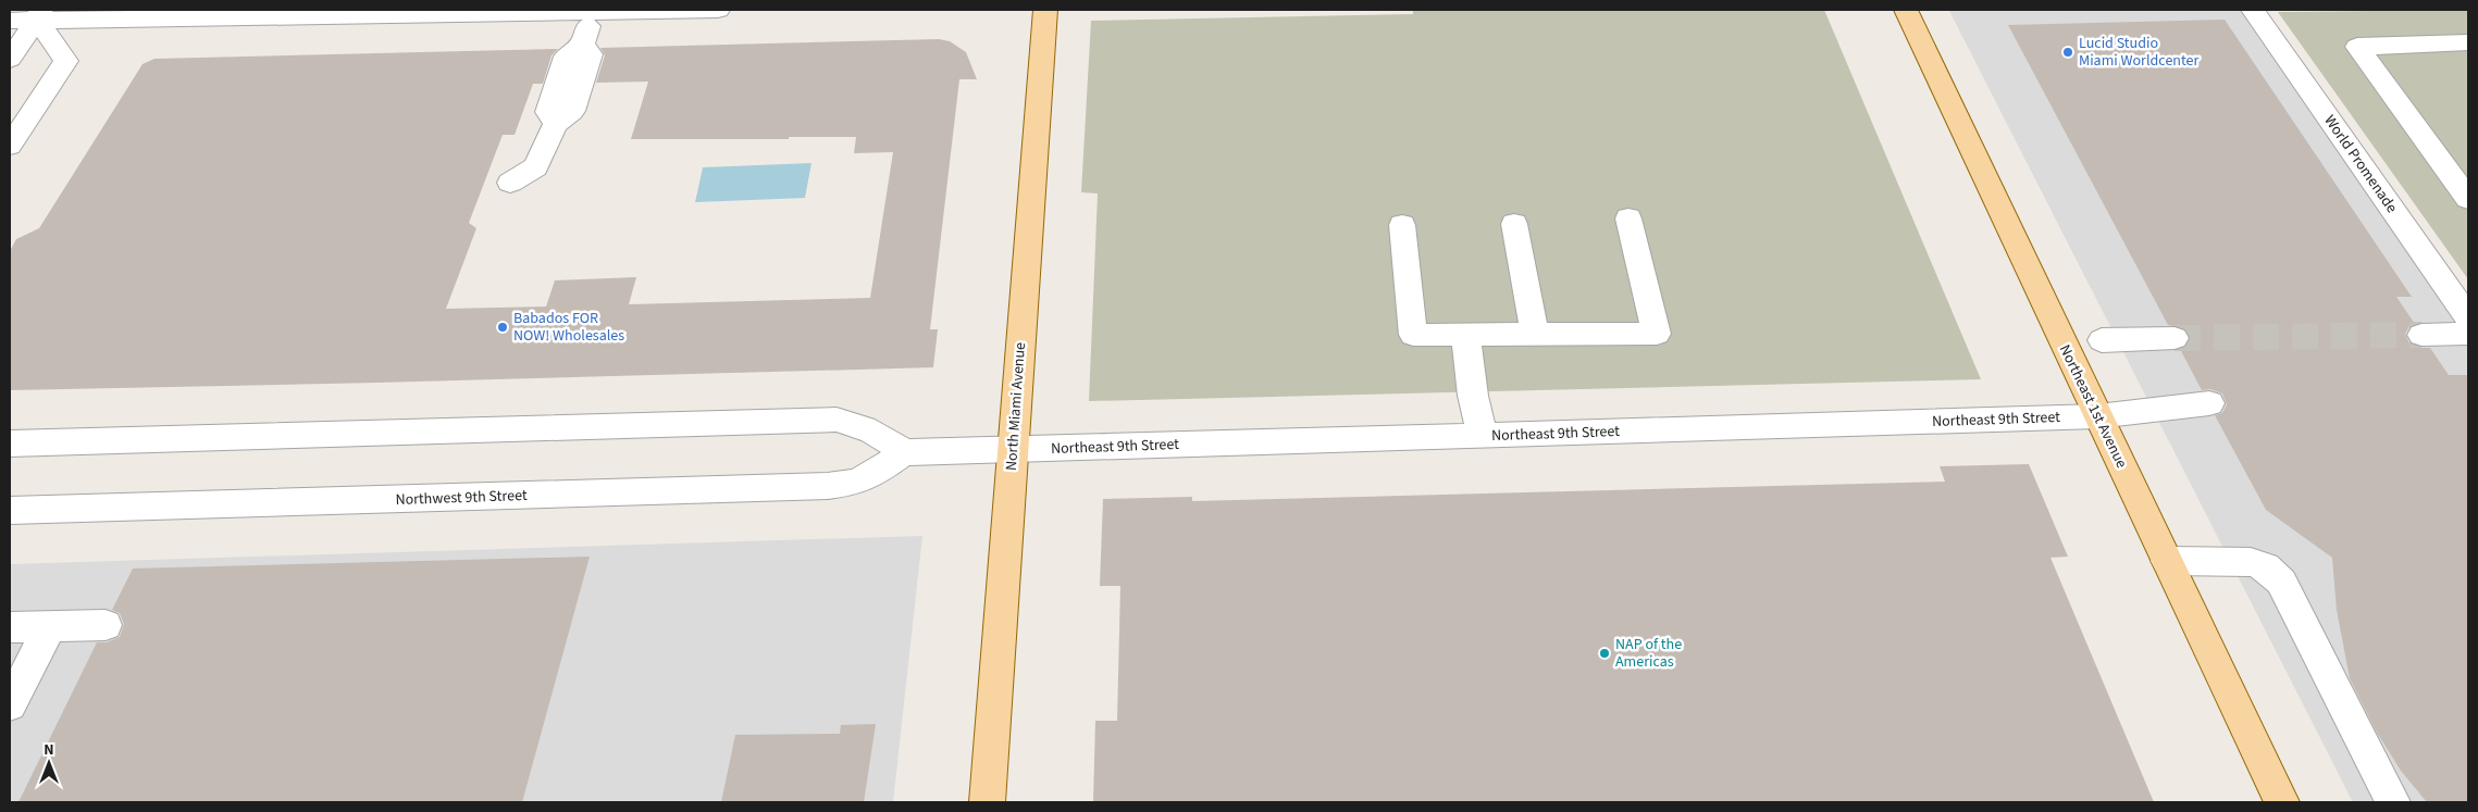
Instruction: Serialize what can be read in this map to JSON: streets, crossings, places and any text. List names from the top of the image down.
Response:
{
  "streets": {
    "main road": ["North Miami Avenue", "Northeast 1st Avenue"],
    "street": ["World Promenade", "Northeast 9th Street", "Northwest 9th Street"]
  },
  "crossings": [
    ["North Miami Avenue", "Northeast 9th Street"],
    ["Northeast 1st Avenue", "Northeast 9th Street"]
  ],
  "places": ["Lucid Studio Miami Worldcenter", "Babados FOR NOW! Wholesales", "NAP of the Americas"],
  "north": "top"
}
